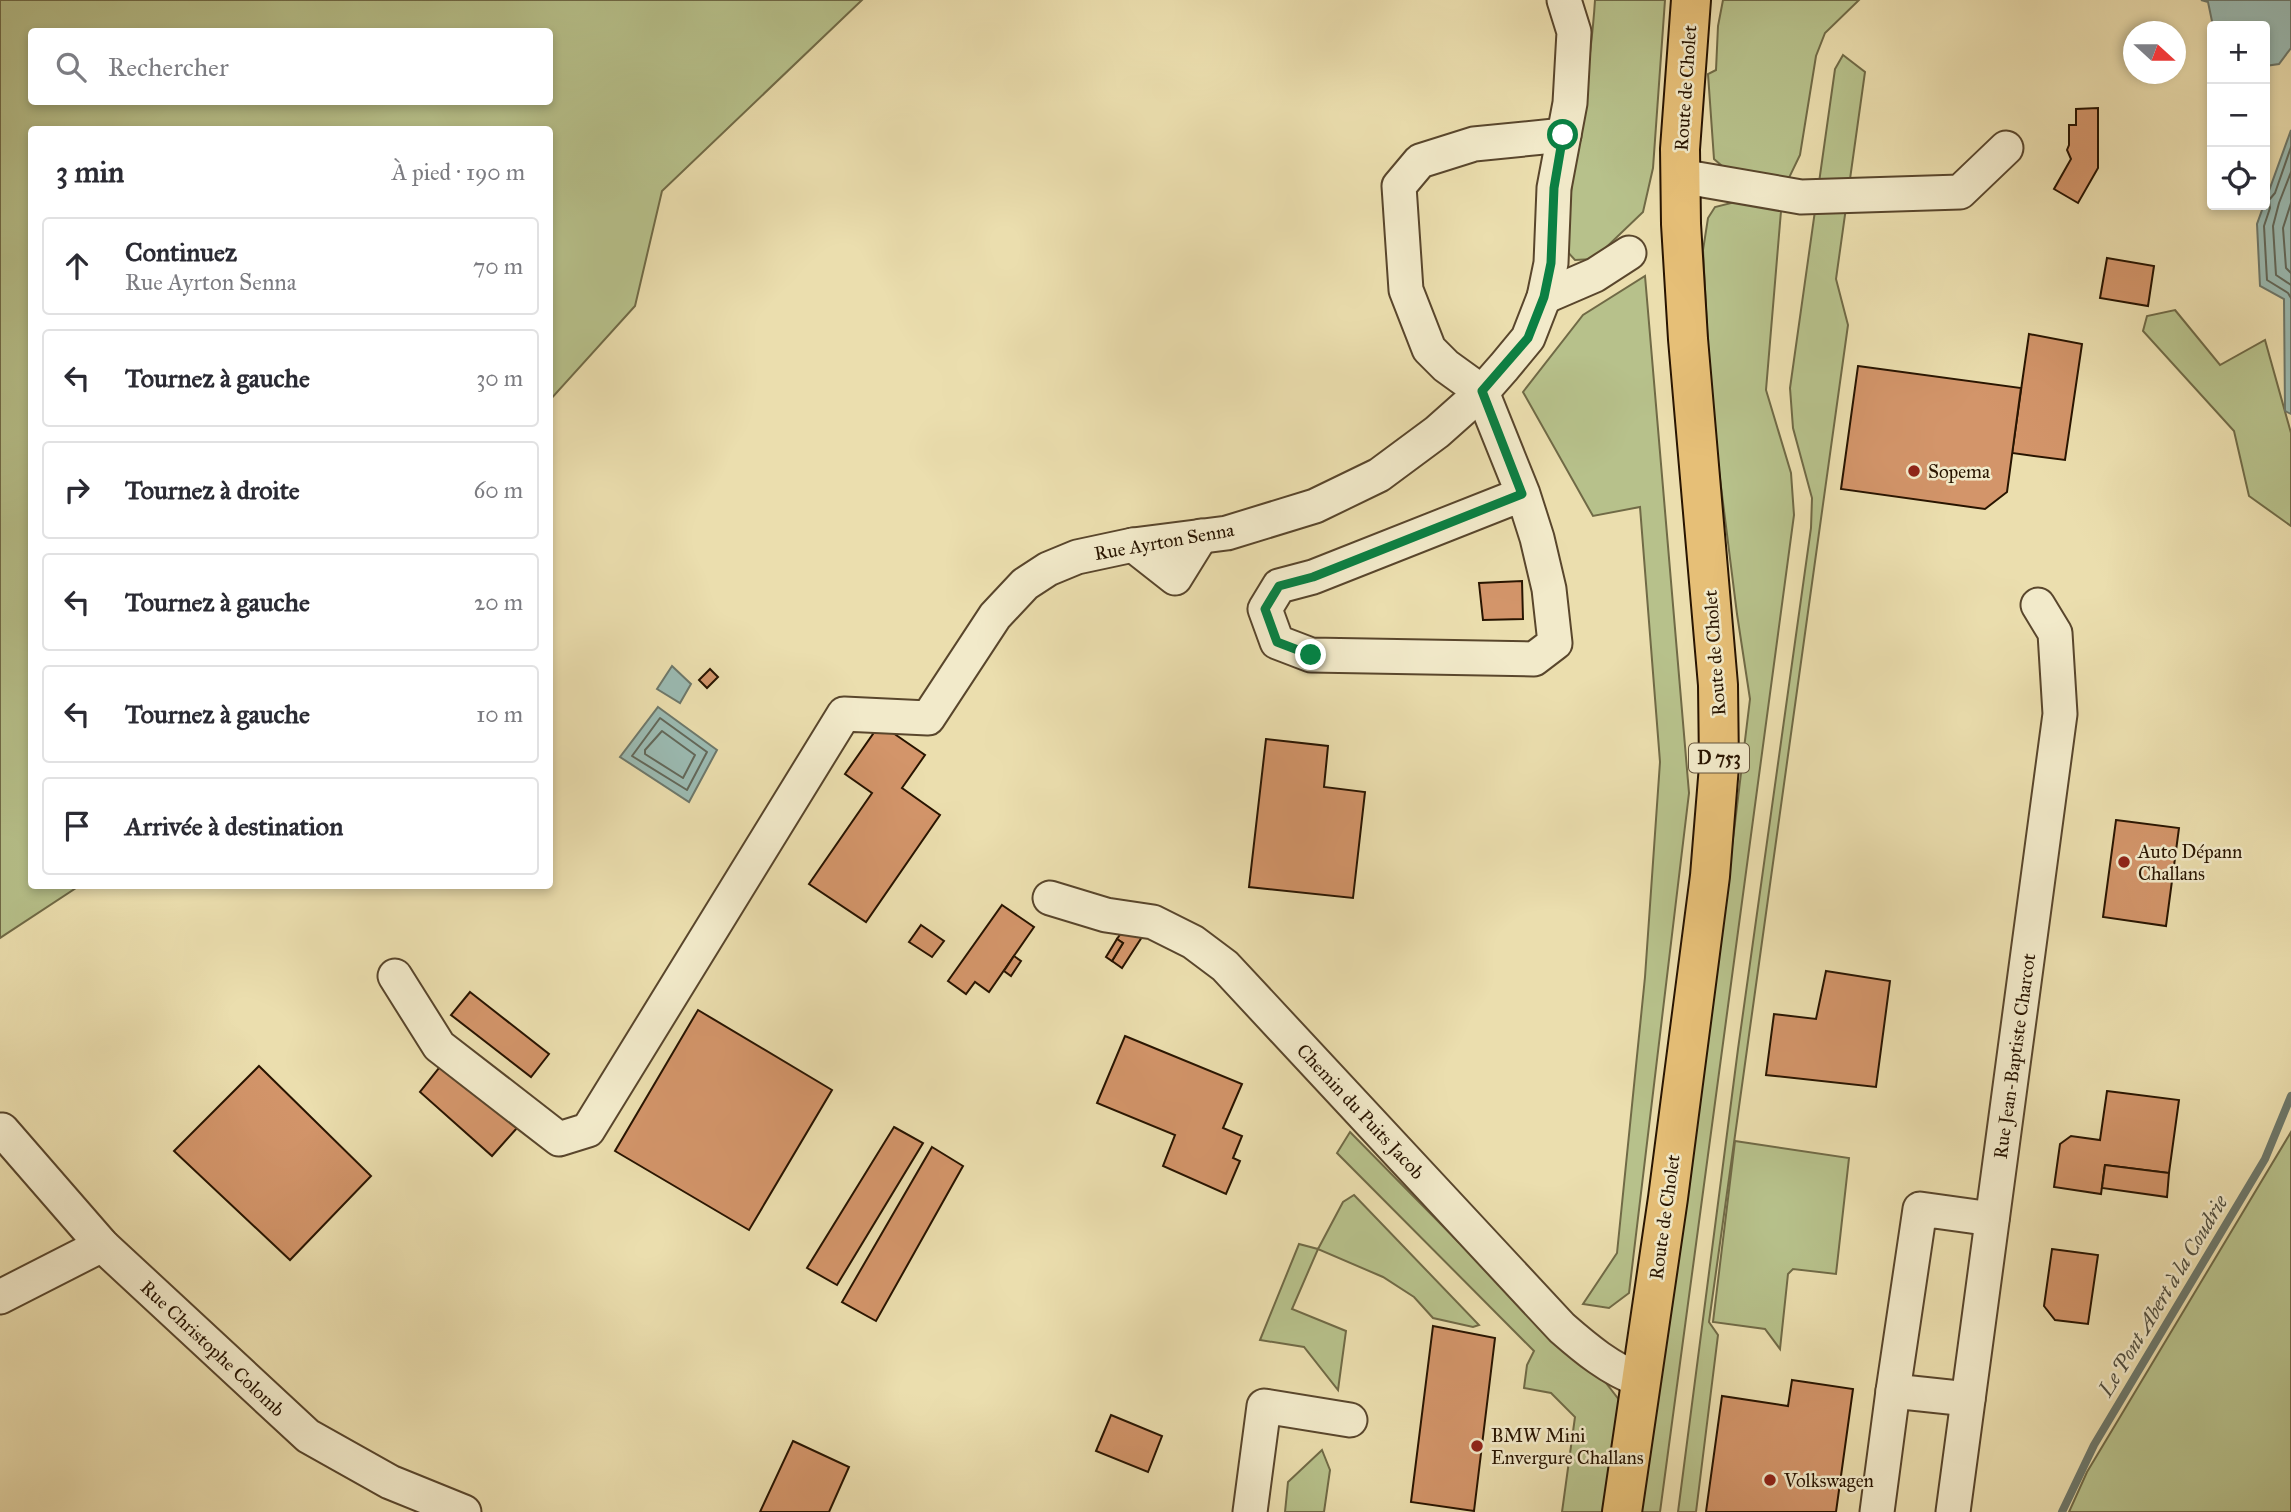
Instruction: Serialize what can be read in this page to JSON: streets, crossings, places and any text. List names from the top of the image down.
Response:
{
  "streets": {
    "main road": ["Route de Cholet", "D 753"],
    "street": [
      "Rue Ayrton Senna",
      "Rue Jean-Baptiste Charcot",
      "Chemin du Puits Jacob",
      "Rue Christophe Colomb"
    ]
  },
  "crossings": [
    ["Route de Cholet", "Chemin du Puits Jacob"]
  ],
  "water": ["Le Pont Abert à la Coudrie"],
  "places": [
    "Sopema",
    "Auto Dépann Challans",
    "BMW Mini Envergure Challans",
    "Volkswagen"
  ],
  "north": "right",
  "page": {
    "map_buttons": ["+", "−"],
    "search": "Rechercher",
    "heading": ["3 min", "À pied · 190 m"],
    "list": [
      ["Continuez", "Rue Ayrton Senna", "70 m"],
      ["Tournez à gauche", "30 m"],
      ["Tournez à droite", "60 m"],
      ["Tournez à gauche", "20 m"],
      ["Tournez à gauche", "10 m"],
      "Arrivée à destination"
    ]
  }
}
